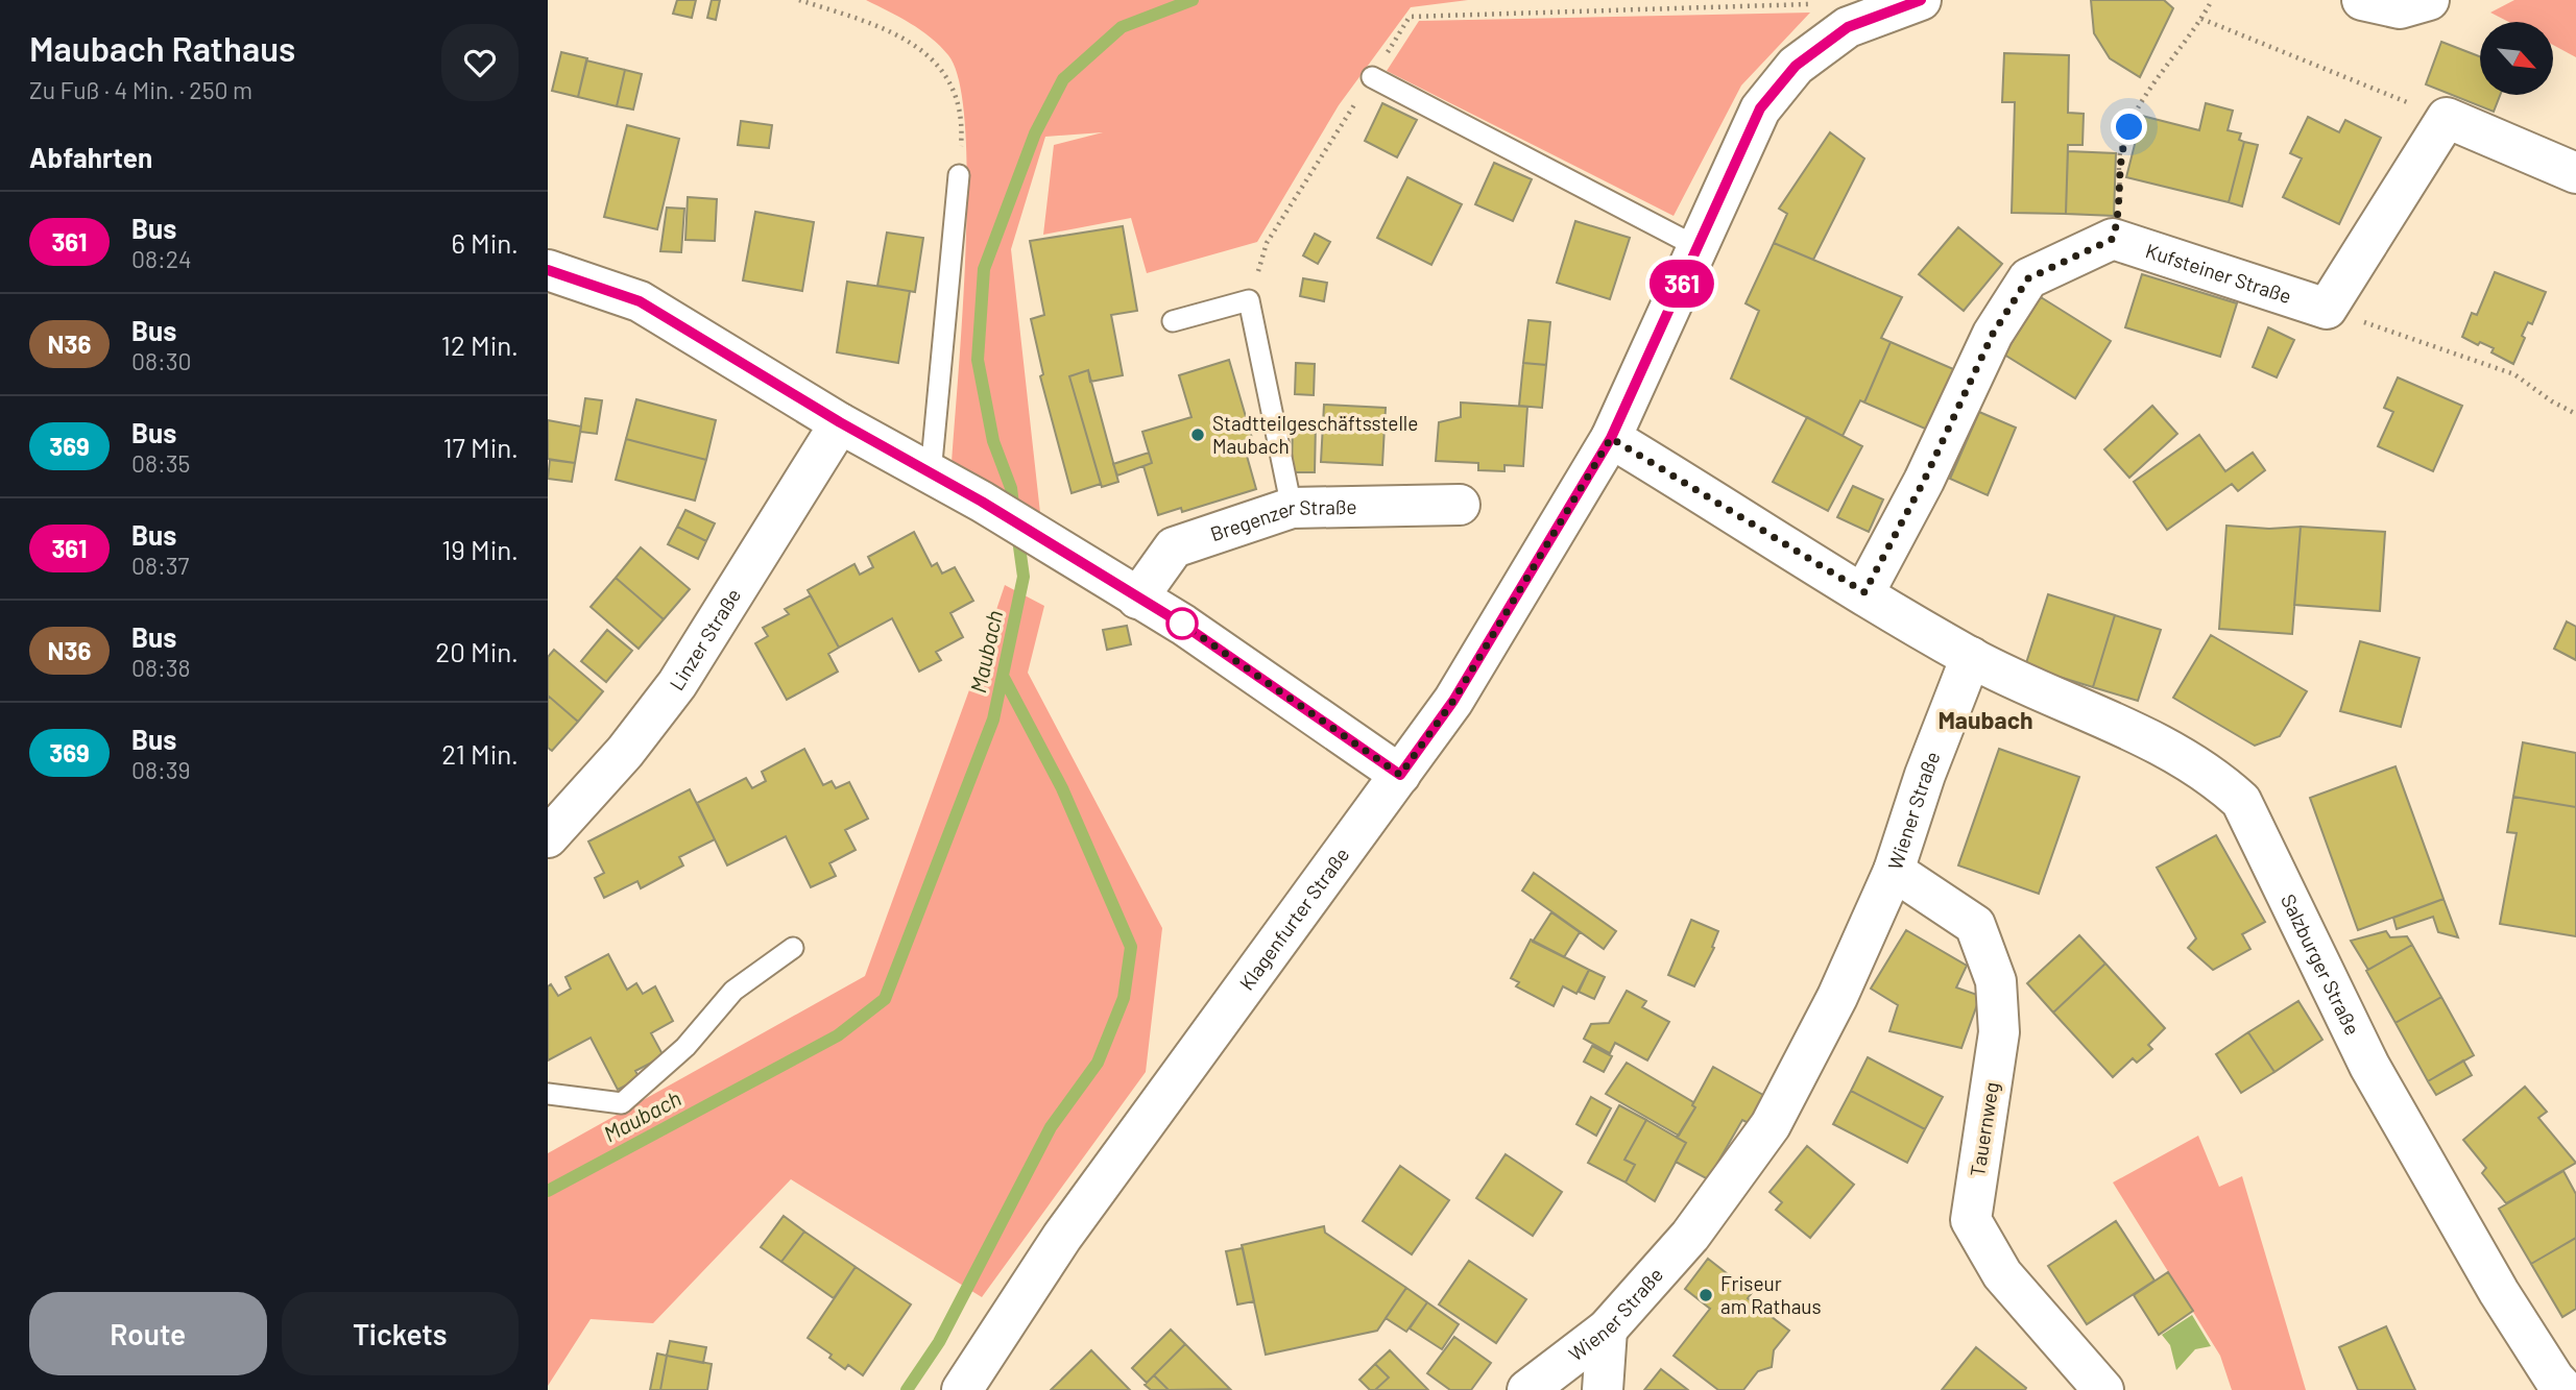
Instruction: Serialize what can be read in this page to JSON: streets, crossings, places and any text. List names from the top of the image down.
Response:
{
  "streets": {
    "street": [
      "Kufsteiner Straße",
      "Bregenzer Straße",
      "Linzer Straße",
      "Wiener Straße",
      "Klagenfurter Straße",
      "Salzburger Straße",
      "Tauernweg"
    ]
  },
  "crossings": [
    ["Wiener Straße", "Salzburger Straße"],
    ["Wiener Straße", "Tauernweg"]
  ],
  "districts": ["Maubach"],
  "water": ["Maubach"],
  "places": ["Stadtteilgeschäftsstelle Maubach", "Friseur am Rathaus"],
  "lines": ["bus line 361"],
  "north": "bottom right",
  "page": {
    "heading": [
      ["Maubach Rathaus", "Zu Fuß · 4 Min. · 250 m"],
      "Abfahrten"
    ],
    "on_map": "361",
    "list": [
      {
        "mark": "361",
        "name": "Bus",
        "note": "08:24",
        "value": "6 Min."
      },
      {
        "mark": "N36",
        "name": "Bus",
        "note": "08:30",
        "value": "12 Min."
      },
      {
        "mark": "369",
        "name": "Bus",
        "note": "08:35",
        "value": "17 Min."
      },
      {
        "mark": "361",
        "name": "Bus",
        "note": "08:37",
        "value": "19 Min."
      },
      {
        "mark": "N36",
        "name": "Bus",
        "note": "08:38",
        "value": "20 Min."
      },
      {
        "mark": "369",
        "name": "Bus",
        "note": "08:39",
        "value": "21 Min."
      }
    ],
    "buttons": ["Route", "Tickets"]
  }
}
